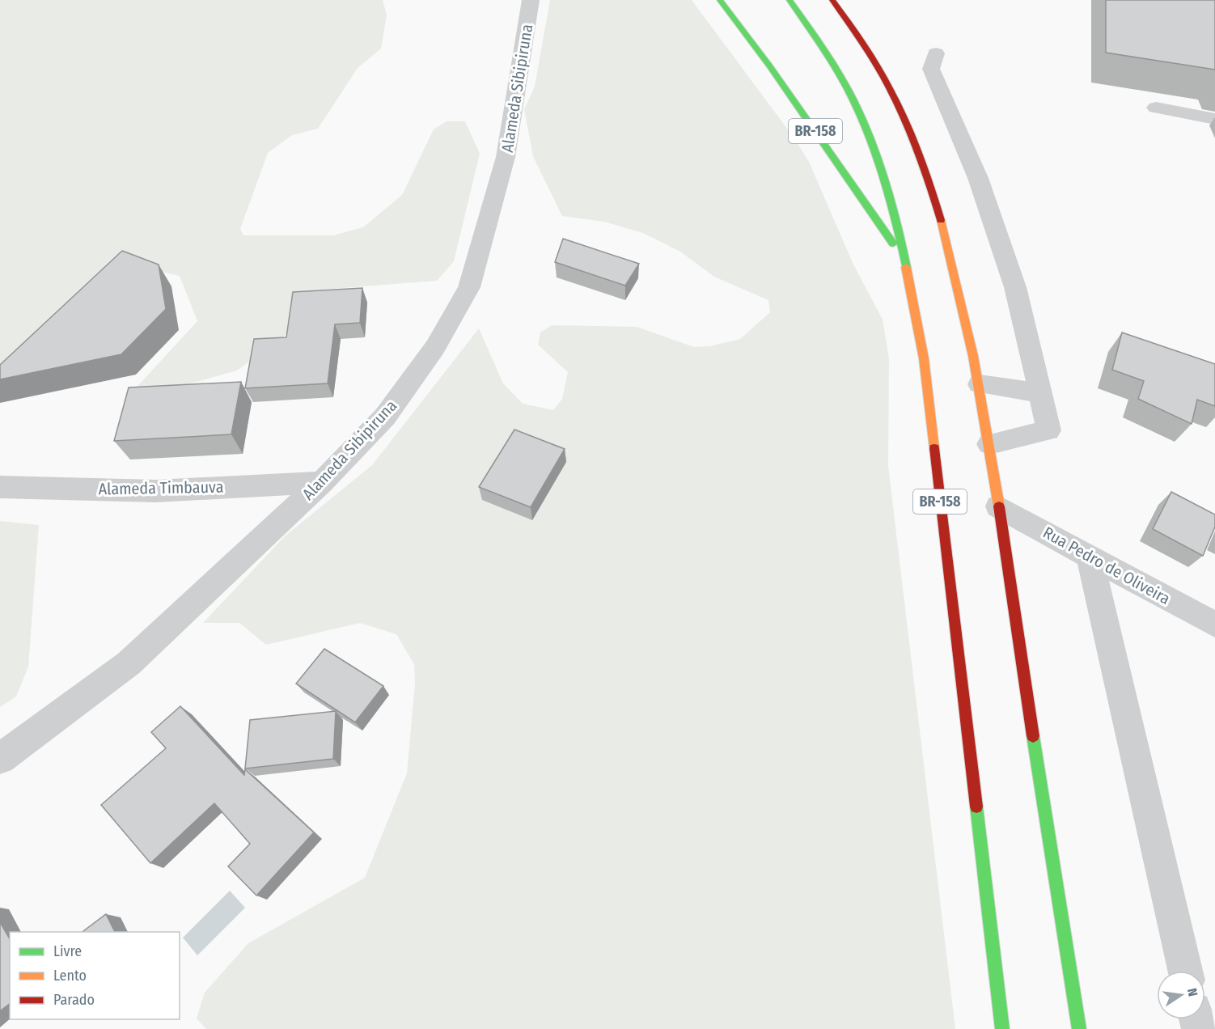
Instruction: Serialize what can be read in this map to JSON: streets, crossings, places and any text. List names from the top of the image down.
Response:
{
  "streets": {
    "highway": ["BR-158"],
    "street": ["Alameda Sibipiruna", "Alameda Timbauva", "Rua Pedro de Oliveira"]
  },
  "crossings": [
    ["Alameda Sibipiruna", "Alameda Timbauva"]
  ],
  "legend": ["Livre", "Lento", "Parado"],
  "north": "right"
}
